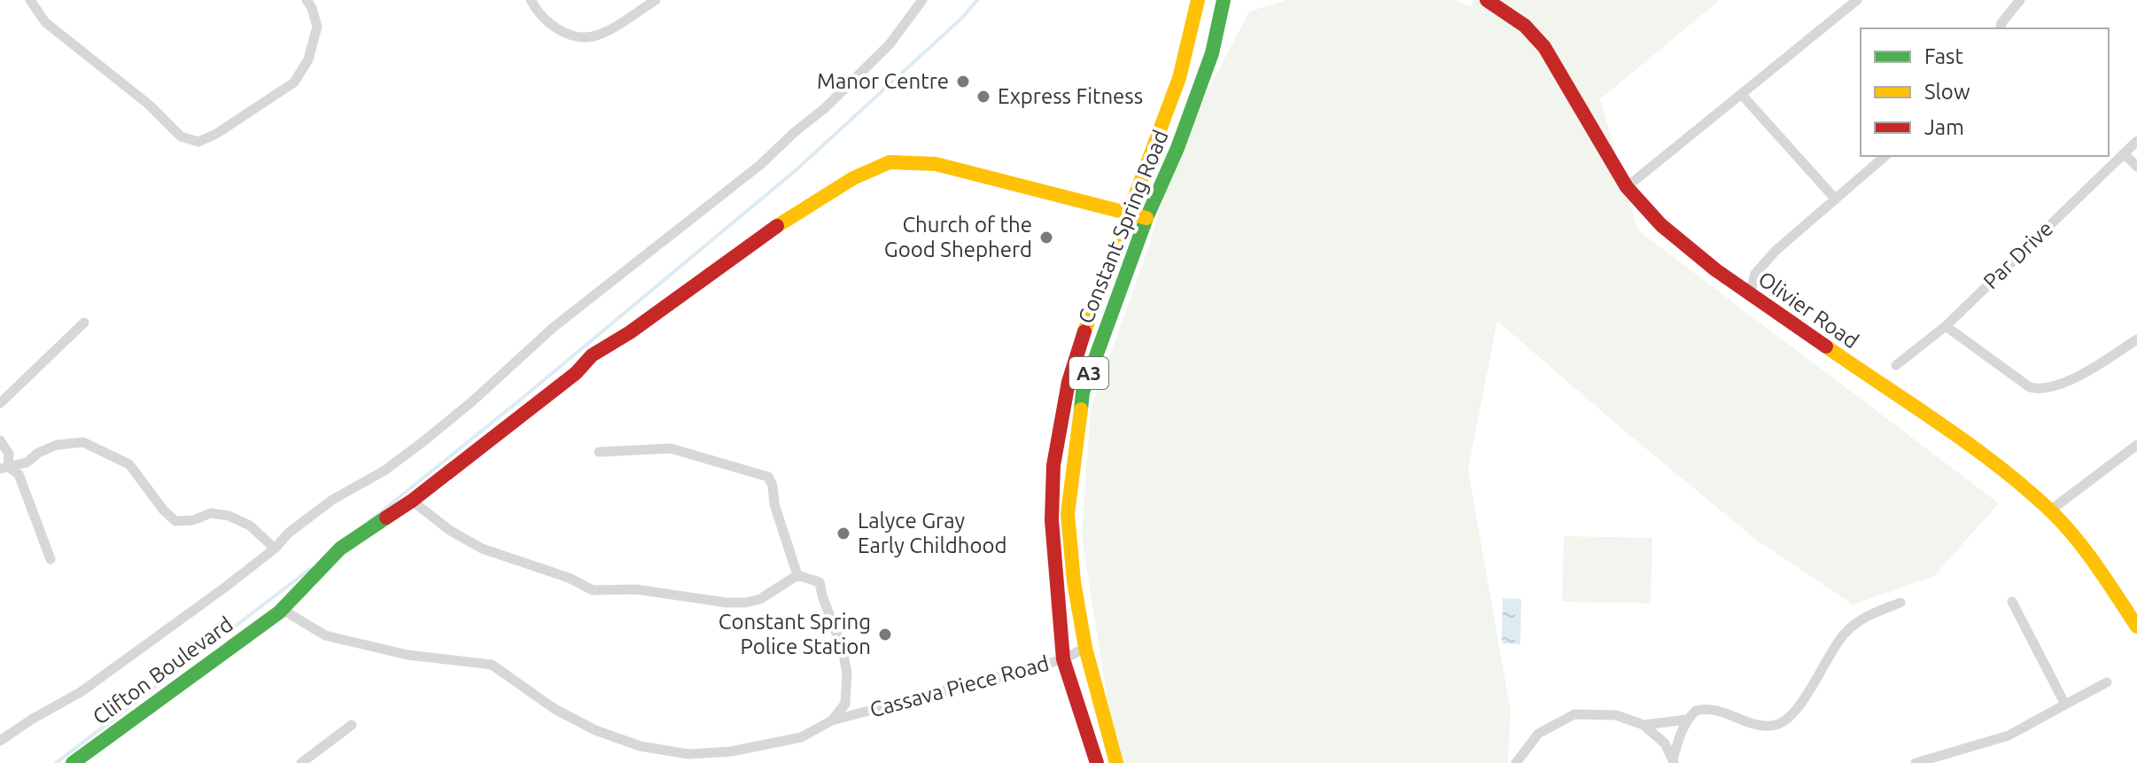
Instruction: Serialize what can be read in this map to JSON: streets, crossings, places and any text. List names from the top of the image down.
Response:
{
  "streets": {
    "main road": [
      "Constant Spring Road",
      "Olivier Road",
      "A3",
      "Clifton Boulevard"
    ],
    "street": ["Par Drive", "Cassava Piece Road"]
  },
  "crossings": [
    ["Constant Spring Road", "Clifton Boulevard"],
    ["Constant Spring Road", "Cassava Piece Road"],
    ["Clifton Boulevard", "Cassava Piece Road"]
  ],
  "places": [
    "Manor Centre",
    "Express Fitness",
    "Church of the Good Shepherd",
    "Lalyce Gray Early Childhood",
    "Constant Spring Police Station"
  ],
  "legend": ["Fast", "Slow", "Jam"]
}
